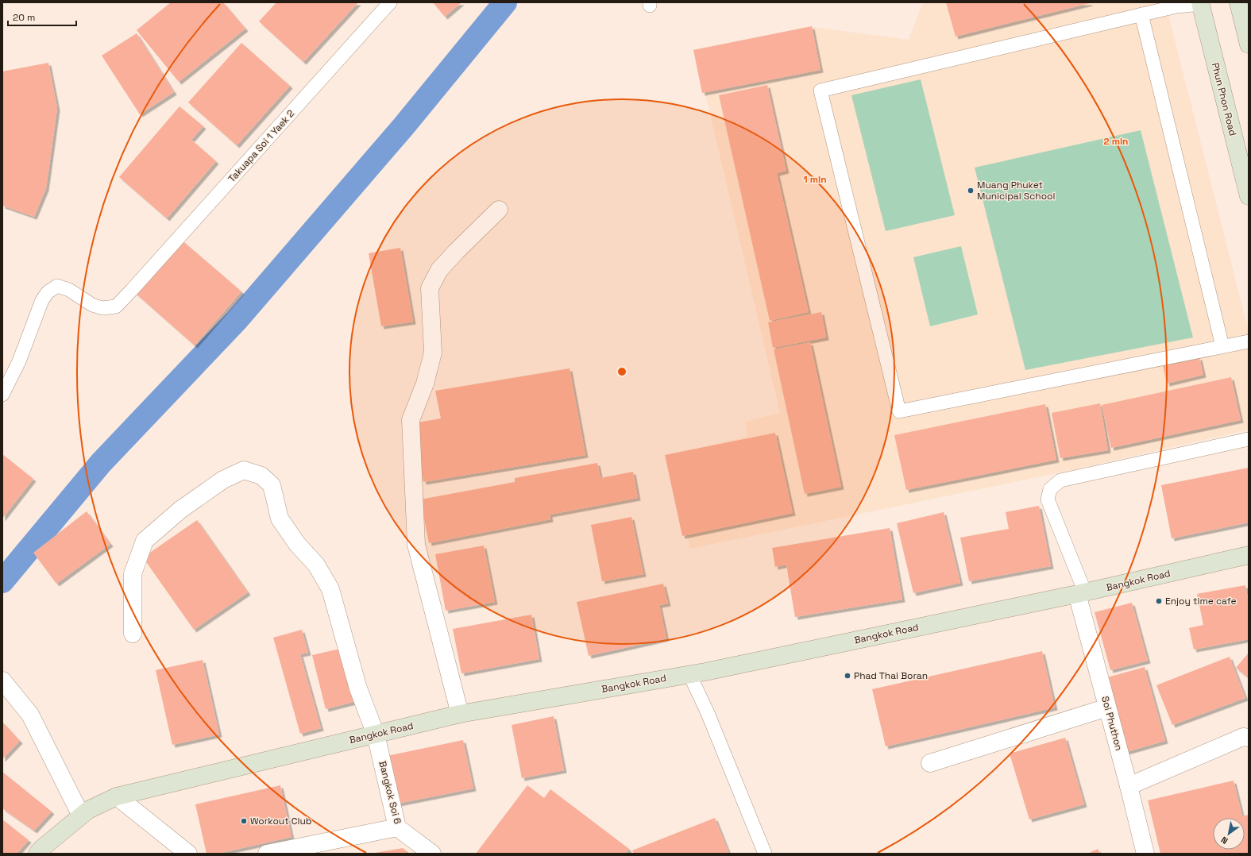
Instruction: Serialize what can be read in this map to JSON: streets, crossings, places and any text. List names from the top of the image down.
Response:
{
  "streets": {
    "main road": ["Phun Phon Road", "Bangkok Road"],
    "street": ["Soi Phuthon", "Bangkok Soi 6"],
    "lane": ["Takuapa Soi 1 Yaek 2"]
  },
  "crossings": [
    ["Bangkok Road", "Soi Phuthon"],
    ["Bangkok Road", "Bangkok Soi 6"]
  ],
  "places": [
    "Muang Phuket Municipal School",
    "Enjoy time cafe",
    "Phad Thai Boran",
    "Workout Club"
  ],
  "scale_bar": "20 m",
  "north": "bottom left",
  "rings": ["2 min", "1 min"]
}
